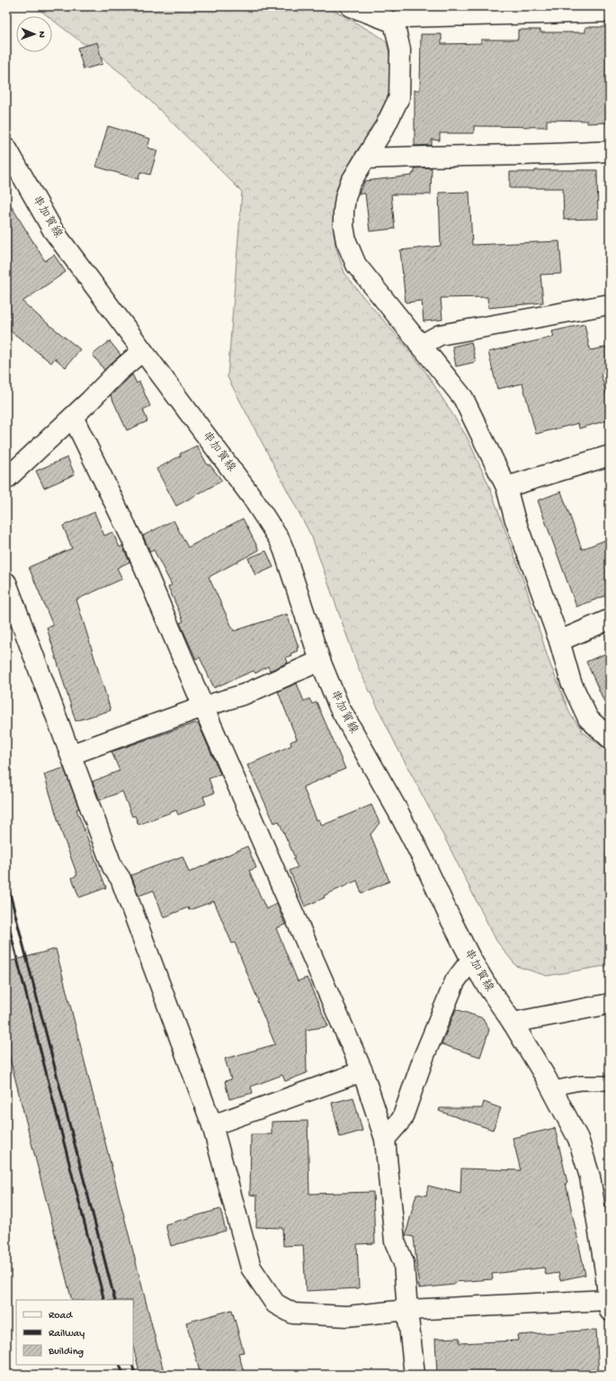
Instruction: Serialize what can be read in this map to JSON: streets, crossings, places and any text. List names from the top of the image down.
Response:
{
  "streets": {
    "street": ["串加賀線"]
  },
  "legend": ["Road", "Railway", "Building"],
  "north": "right"
}
